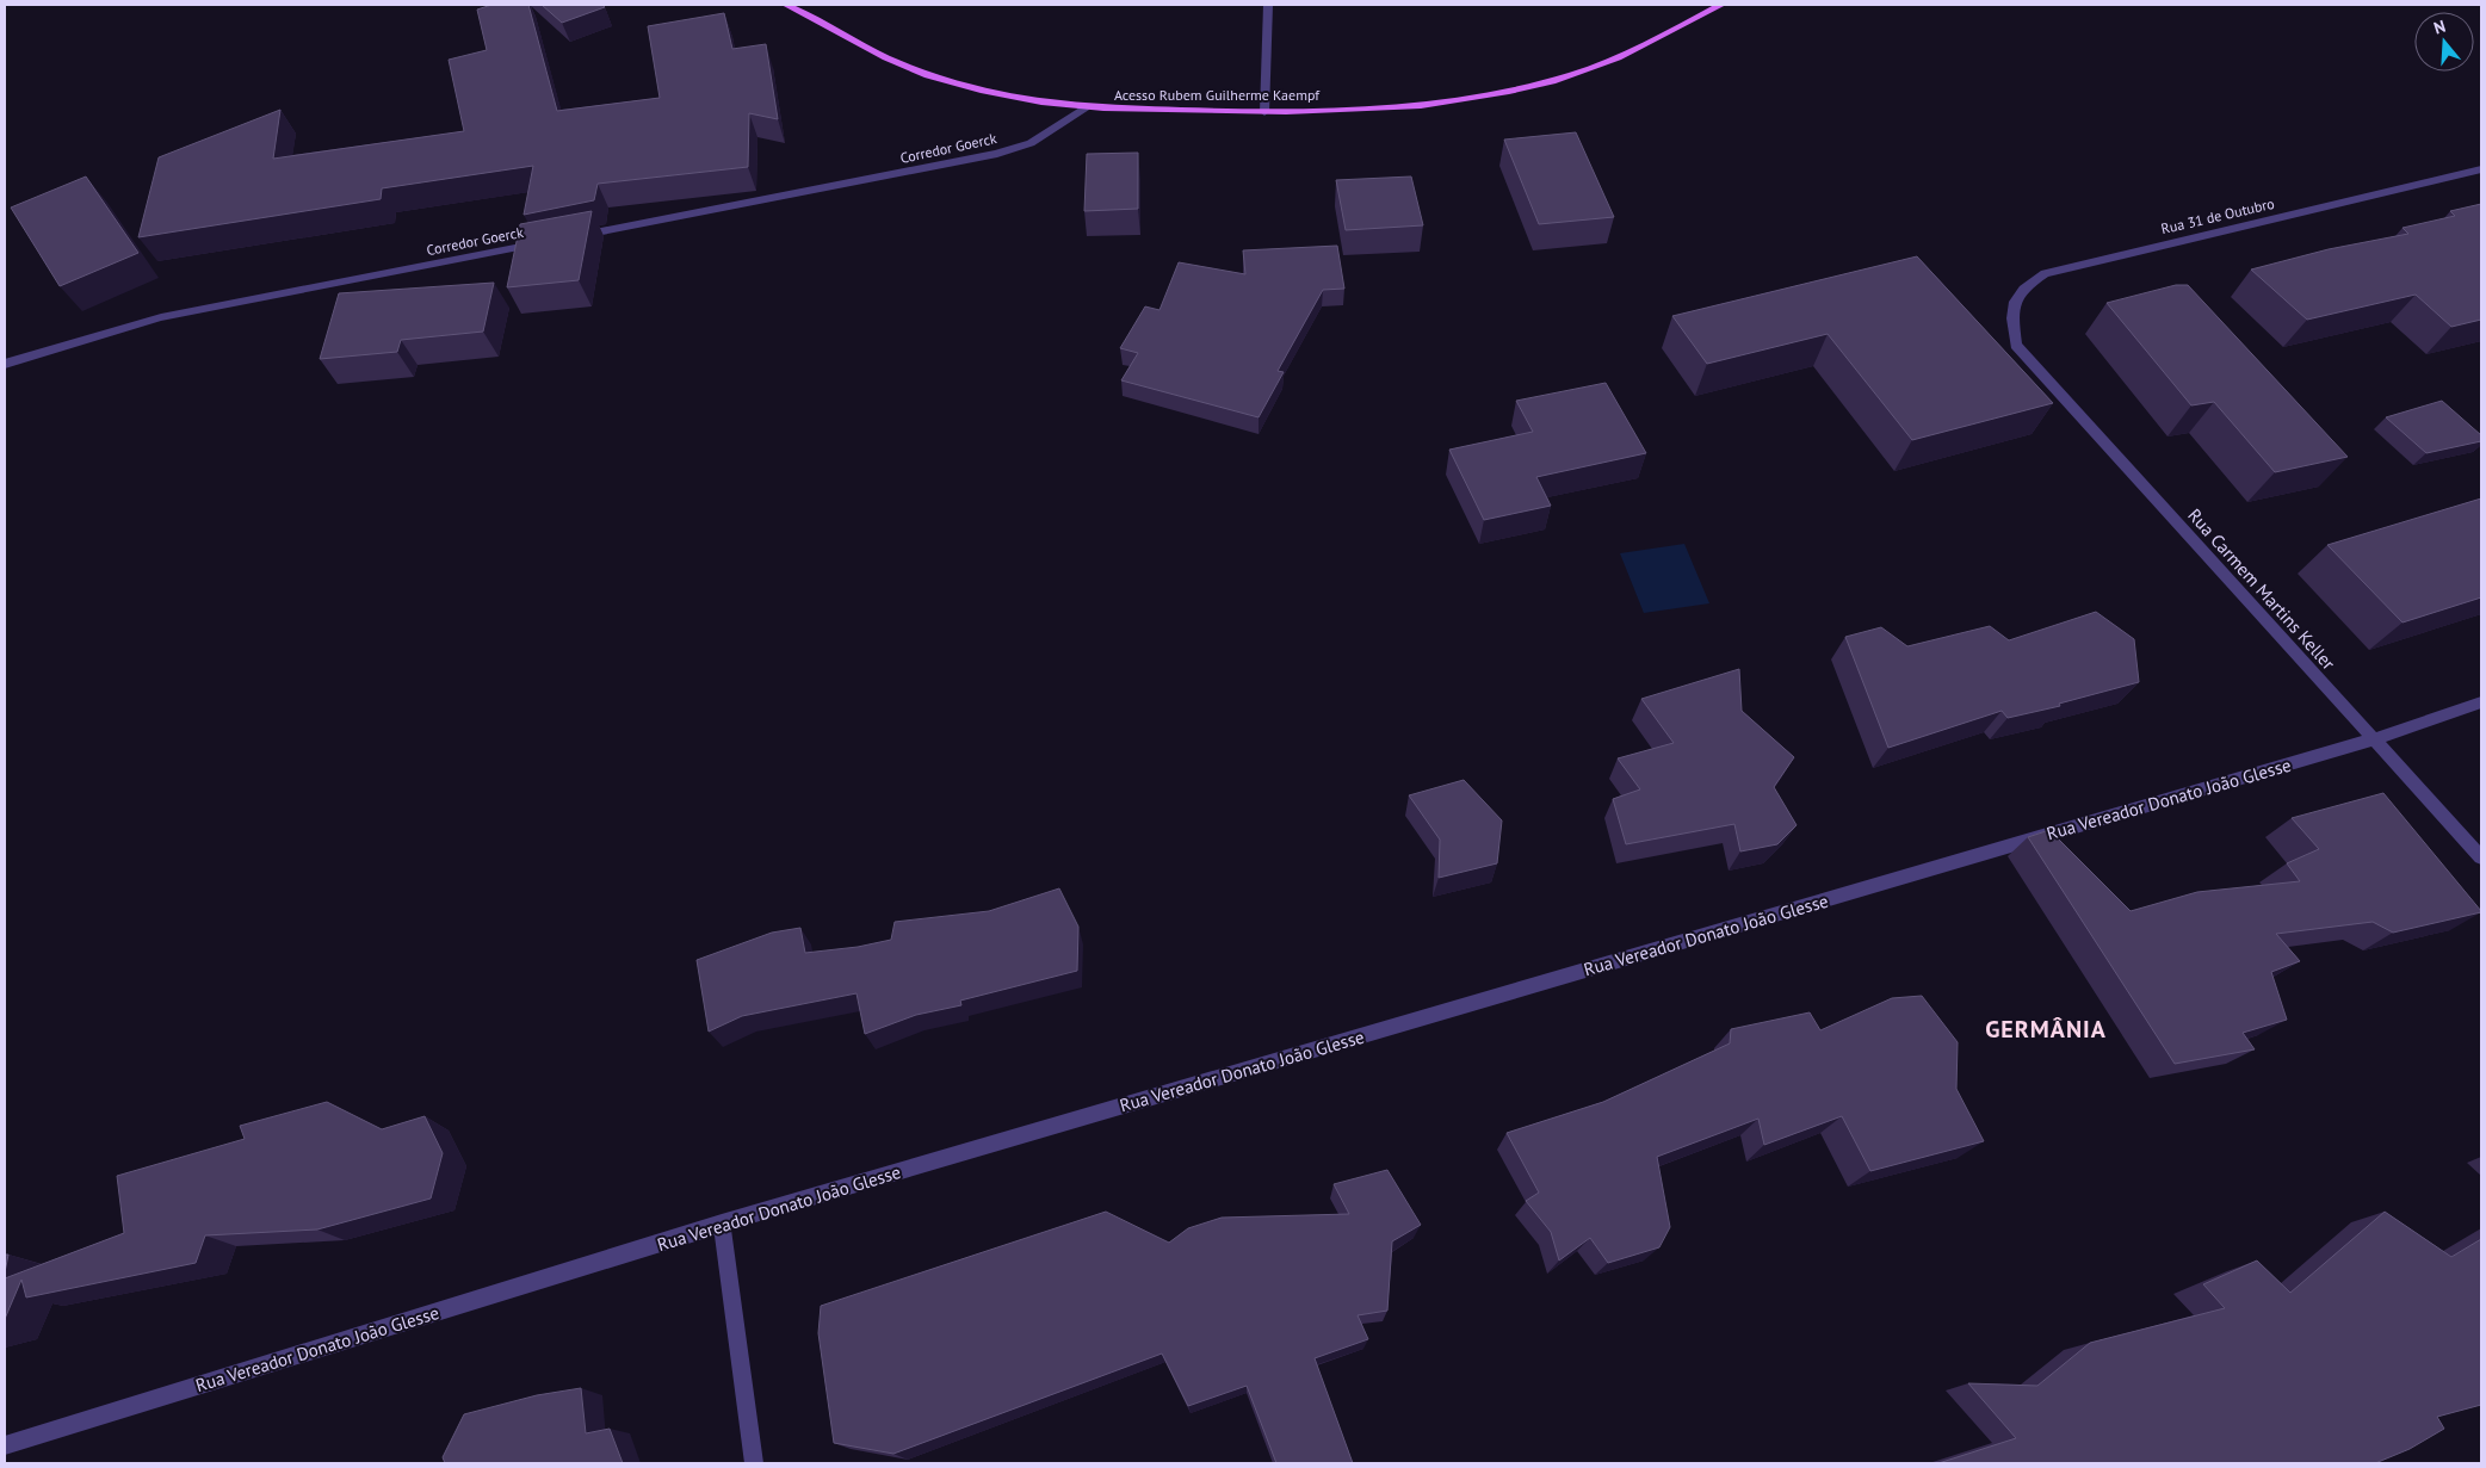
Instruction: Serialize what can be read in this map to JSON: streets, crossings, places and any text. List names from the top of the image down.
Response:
{
  "streets": {
    "main road": ["Acesso Rubem Guilherme Kaempf"],
    "street": [
      "Corredor Goerck",
      "Rua 31 de Outubro",
      "Rua Carmem Martins Keller",
      "Rua Vereador Donato João Glesse"
    ]
  },
  "crossings": [
    ["Acesso Rubem Guilherme Kaempf", "Corredor Goerck"],
    ["Rua 31 de Outubro", "Rua Carmem Martins Keller"],
    ["Rua Carmem Martins Keller", "Rua Vereador Donato João Glesse"]
  ],
  "districts": ["GERMÂNIA"],
  "north": "top"
}
